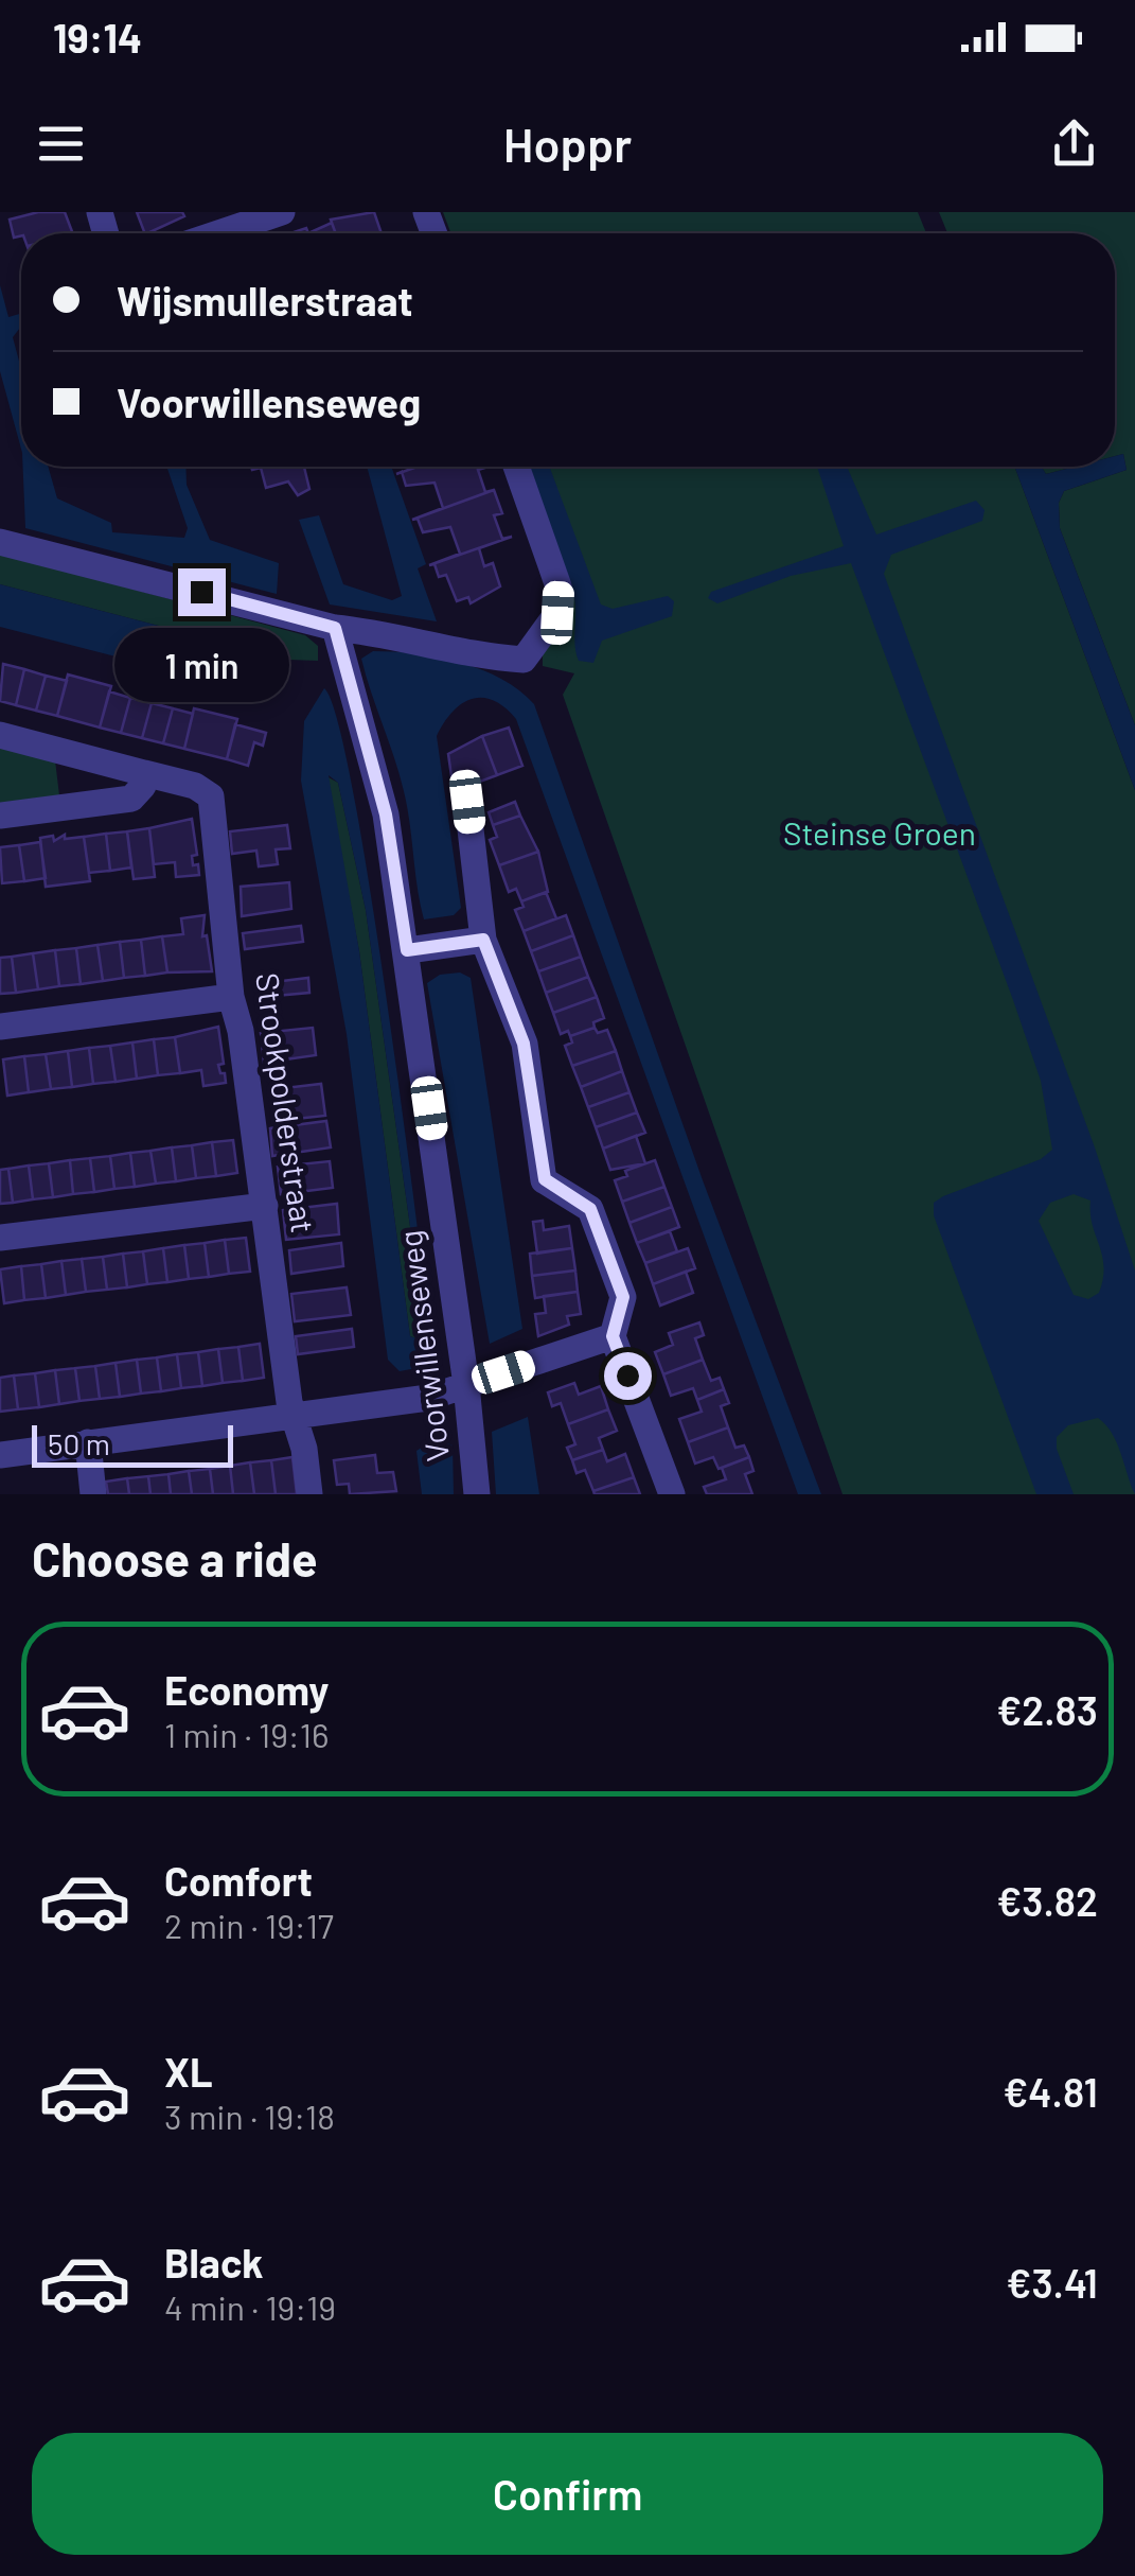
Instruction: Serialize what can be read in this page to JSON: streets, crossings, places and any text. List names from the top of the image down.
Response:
{
  "streets": {
    "street": ["Strookpolderstraat", "Voorwillenseweg"]
  },
  "parks": ["Steinse Groen"],
  "scale_bar": "50 m",
  "page": {
    "status": "19:14",
    "header": "Hoppr",
    "banner": ["Wijsmullerstraat", "Voorwillenseweg"],
    "bubble": "1 min",
    "scale": "50 m",
    "heading": "Choose a ride",
    "list": [
      {
        "name": "Economy",
        "note": "1 min · 19:16",
        "value": "€2.83"
      },
      {
        "name": "Comfort",
        "note": "2 min · 19:17",
        "value": "€3.82"
      },
      {
        "name": "XL",
        "note": "3 min · 19:18",
        "value": "€4.81"
      },
      {
        "name": "Black",
        "note": "4 min · 19:19",
        "value": "€3.41"
      }
    ],
    "buttons": "Confirm"
  }
}
